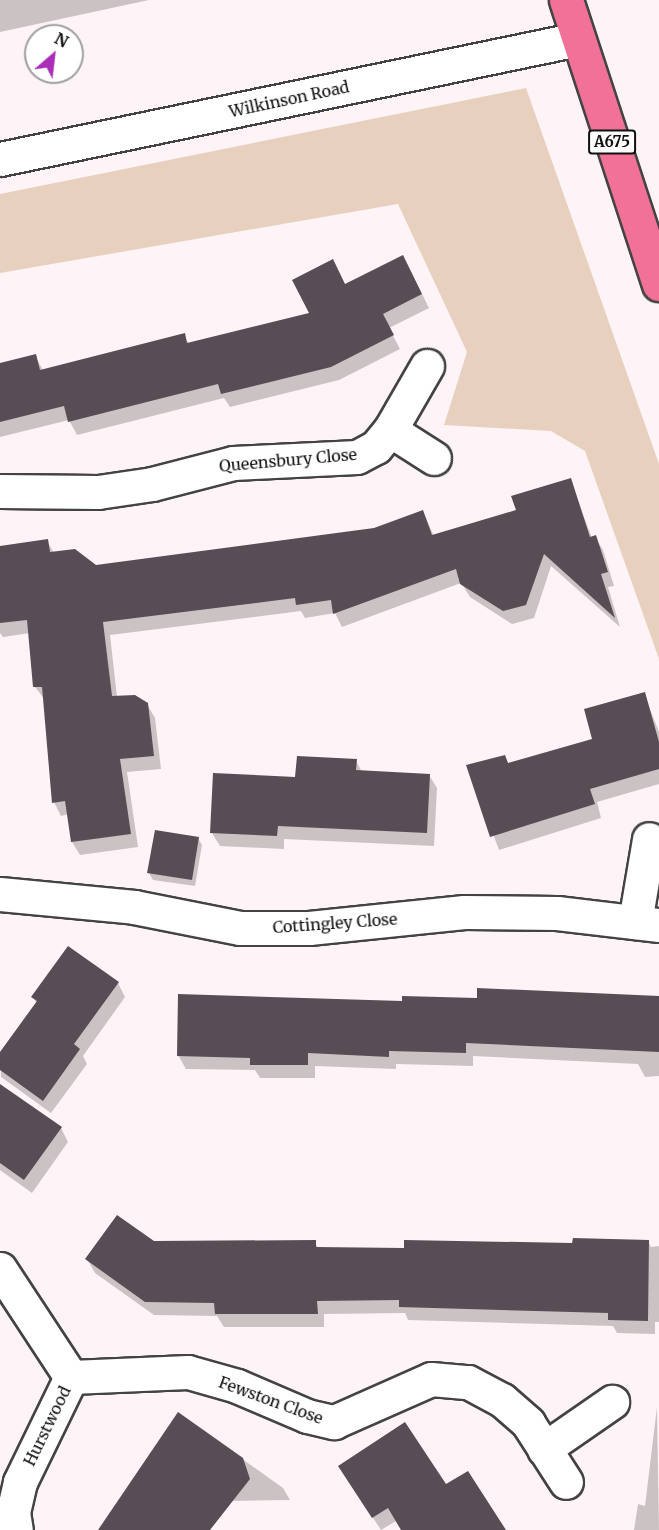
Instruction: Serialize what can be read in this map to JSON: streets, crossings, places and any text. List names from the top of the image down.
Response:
{
  "streets": {
    "main road": ["A675"],
    "street": [
      "Wilkinson Road",
      "Queensbury Close",
      "Cottingley Close",
      "Fewston Close",
      "Hurstwood"
    ]
  },
  "crossings": [
    ["Wilkinson Road", "A675"],
    ["Fewston Close", "Hurstwood"]
  ],
  "north": "top right"
}
